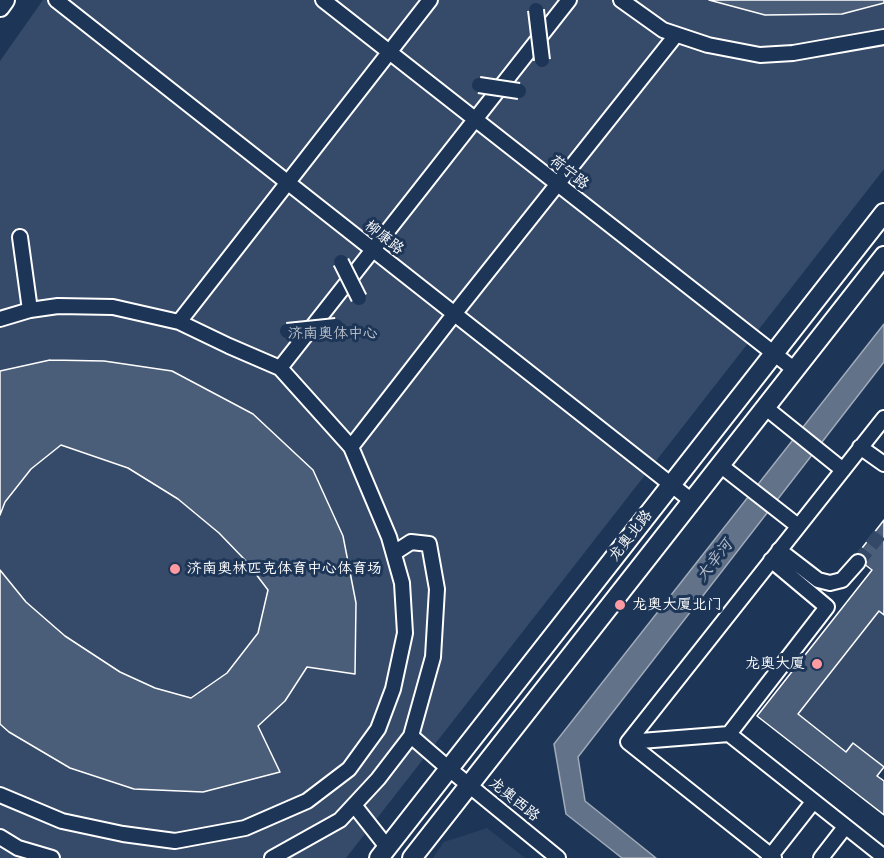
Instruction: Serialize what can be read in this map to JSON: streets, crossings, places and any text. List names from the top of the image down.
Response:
{
  "streets": {
    "main road": ["龙奥北路"],
    "street": ["荷宁路", "柳康路", "龙奥西路"]
  },
  "crossings": [
    ["荷宁路", "龙奥北路"],
    ["柳康路", "龙奥北路"],
    ["龙奥北路", "龙奥西路"]
  ],
  "water": ["大辛河"],
  "parks": ["济南奥体中心"],
  "places": ["济南奥林匹克体育中心体育场", "龙奥大厦北门", "龙奥大厦"]
}
